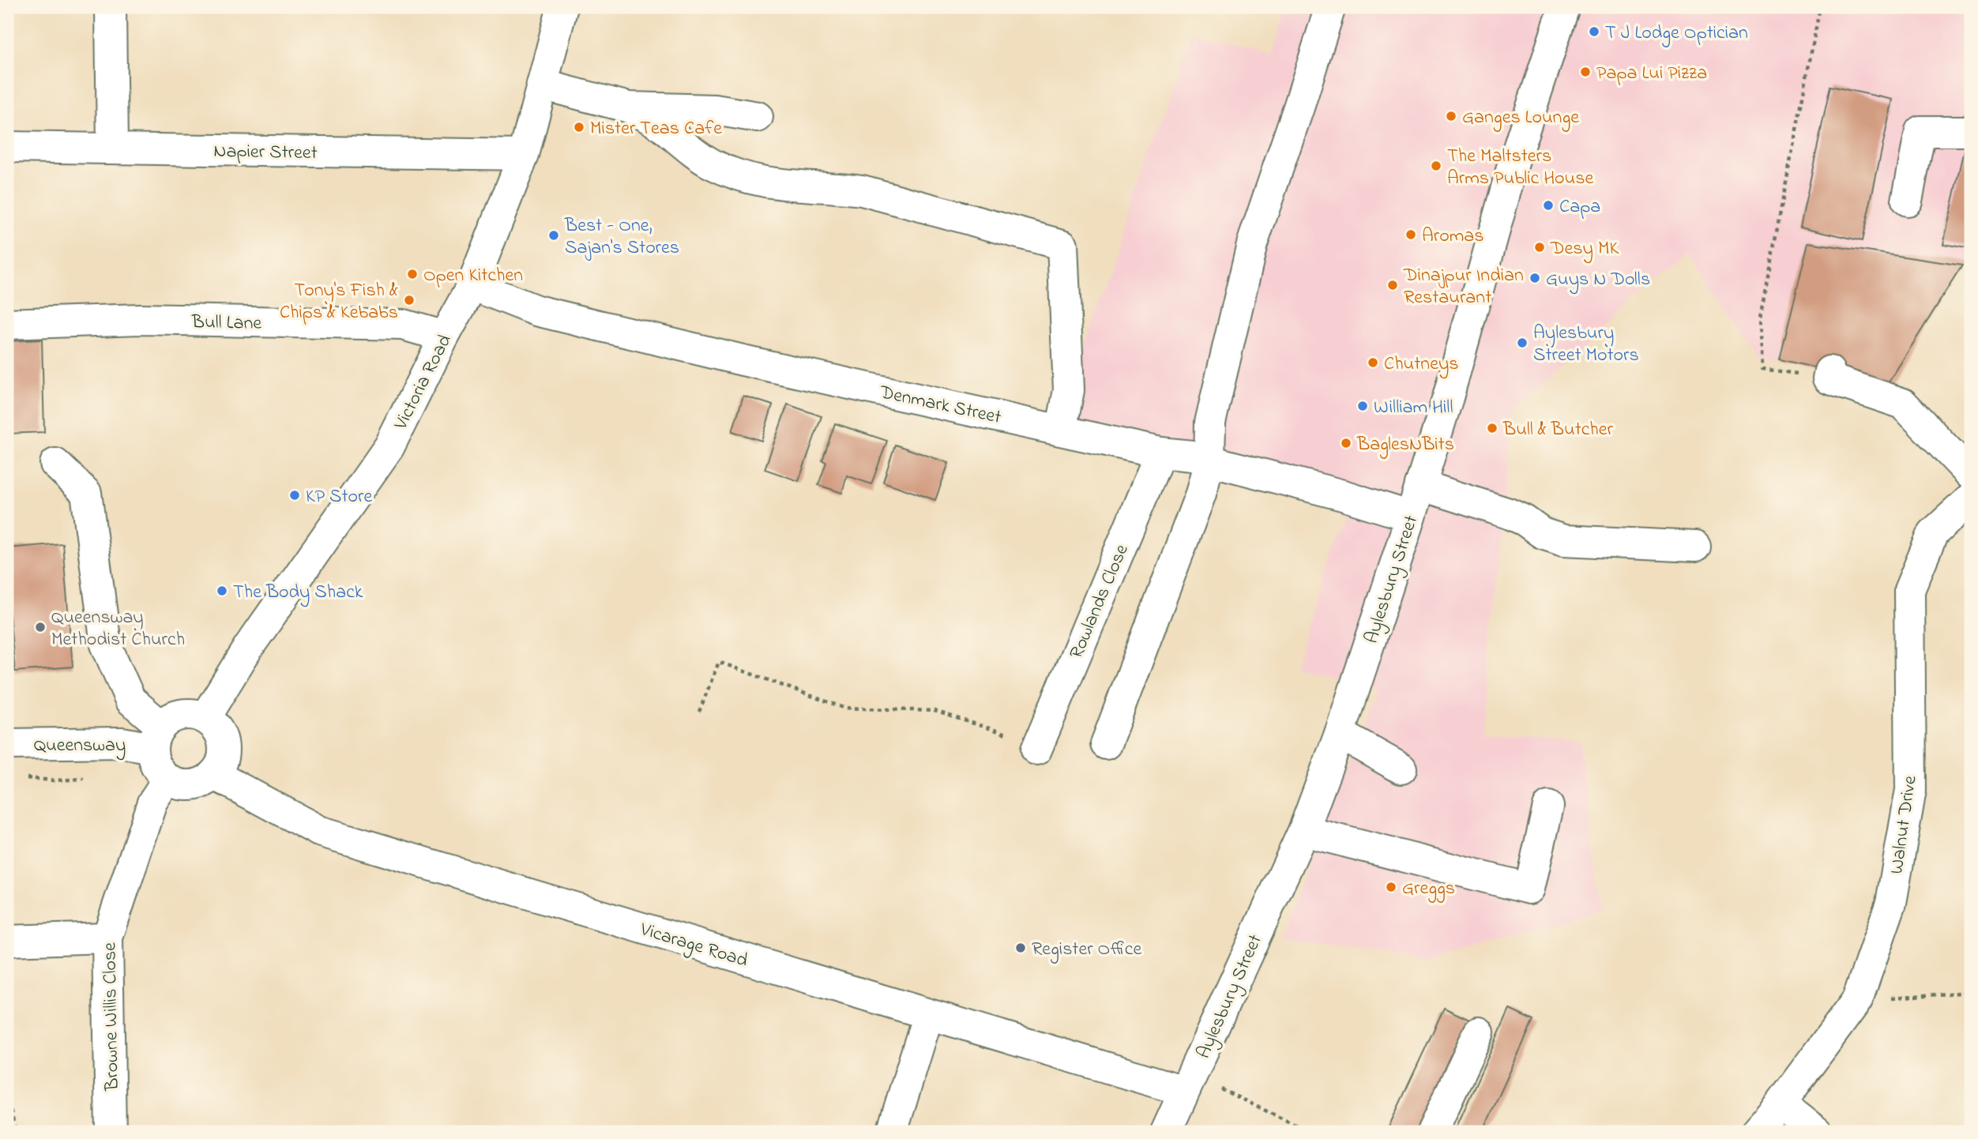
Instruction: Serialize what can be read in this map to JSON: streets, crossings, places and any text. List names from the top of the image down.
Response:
{
  "streets": {
    "street": [
      "Napier Street",
      "Bull Lane",
      "Victoria Road",
      "Denmark Street",
      "Aylesbury Street",
      "Rowlands Close",
      "Queensway",
      "Walnut Drive",
      "Vicarage Road",
      "Browne Willis Close"
    ]
  },
  "crossings": [
    ["Napier Street", "Victoria Road"],
    ["Bull Lane", "Victoria Road"],
    ["Victoria Road", "Denmark Street"],
    ["Victoria Road", "Queensway"],
    ["Victoria Road", "Vicarage Road"],
    ["Victoria Road", "Browne Willis Close"],
    ["Denmark Street", "Aylesbury Street"],
    ["Denmark Street", "Rowlands Close"],
    ["Aylesbury Street", "Vicarage Road"],
    ["Queensway", "Vicarage Road"],
    ["Queensway", "Browne Willis Close"],
    ["Vicarage Road", "Browne Willis Close"]
  ],
  "places": [
    "T J Lodge Optician",
    "Papa Lui Pizza",
    "Ganges Lounge",
    "Mister Teas Cafe",
    "The Maltsters Arms Public House",
    "Capa",
    "Aromas",
    "Best - One, Sajan's Stores",
    "Desy MK",
    "Open Kitchen",
    "Guys N Dolls",
    "Dinajpur Indian Restaurant",
    "Tony's Fish & Chips & Kebabs",
    "Aylesbury Street Motors",
    "Chutneys",
    "William Hill",
    "Bull & Butcher",
    "BaglesNBits",
    "KP Store",
    "The Body Shack",
    "Queensway Methodist Church",
    "Greggs",
    "Register Office"
  ]
}
